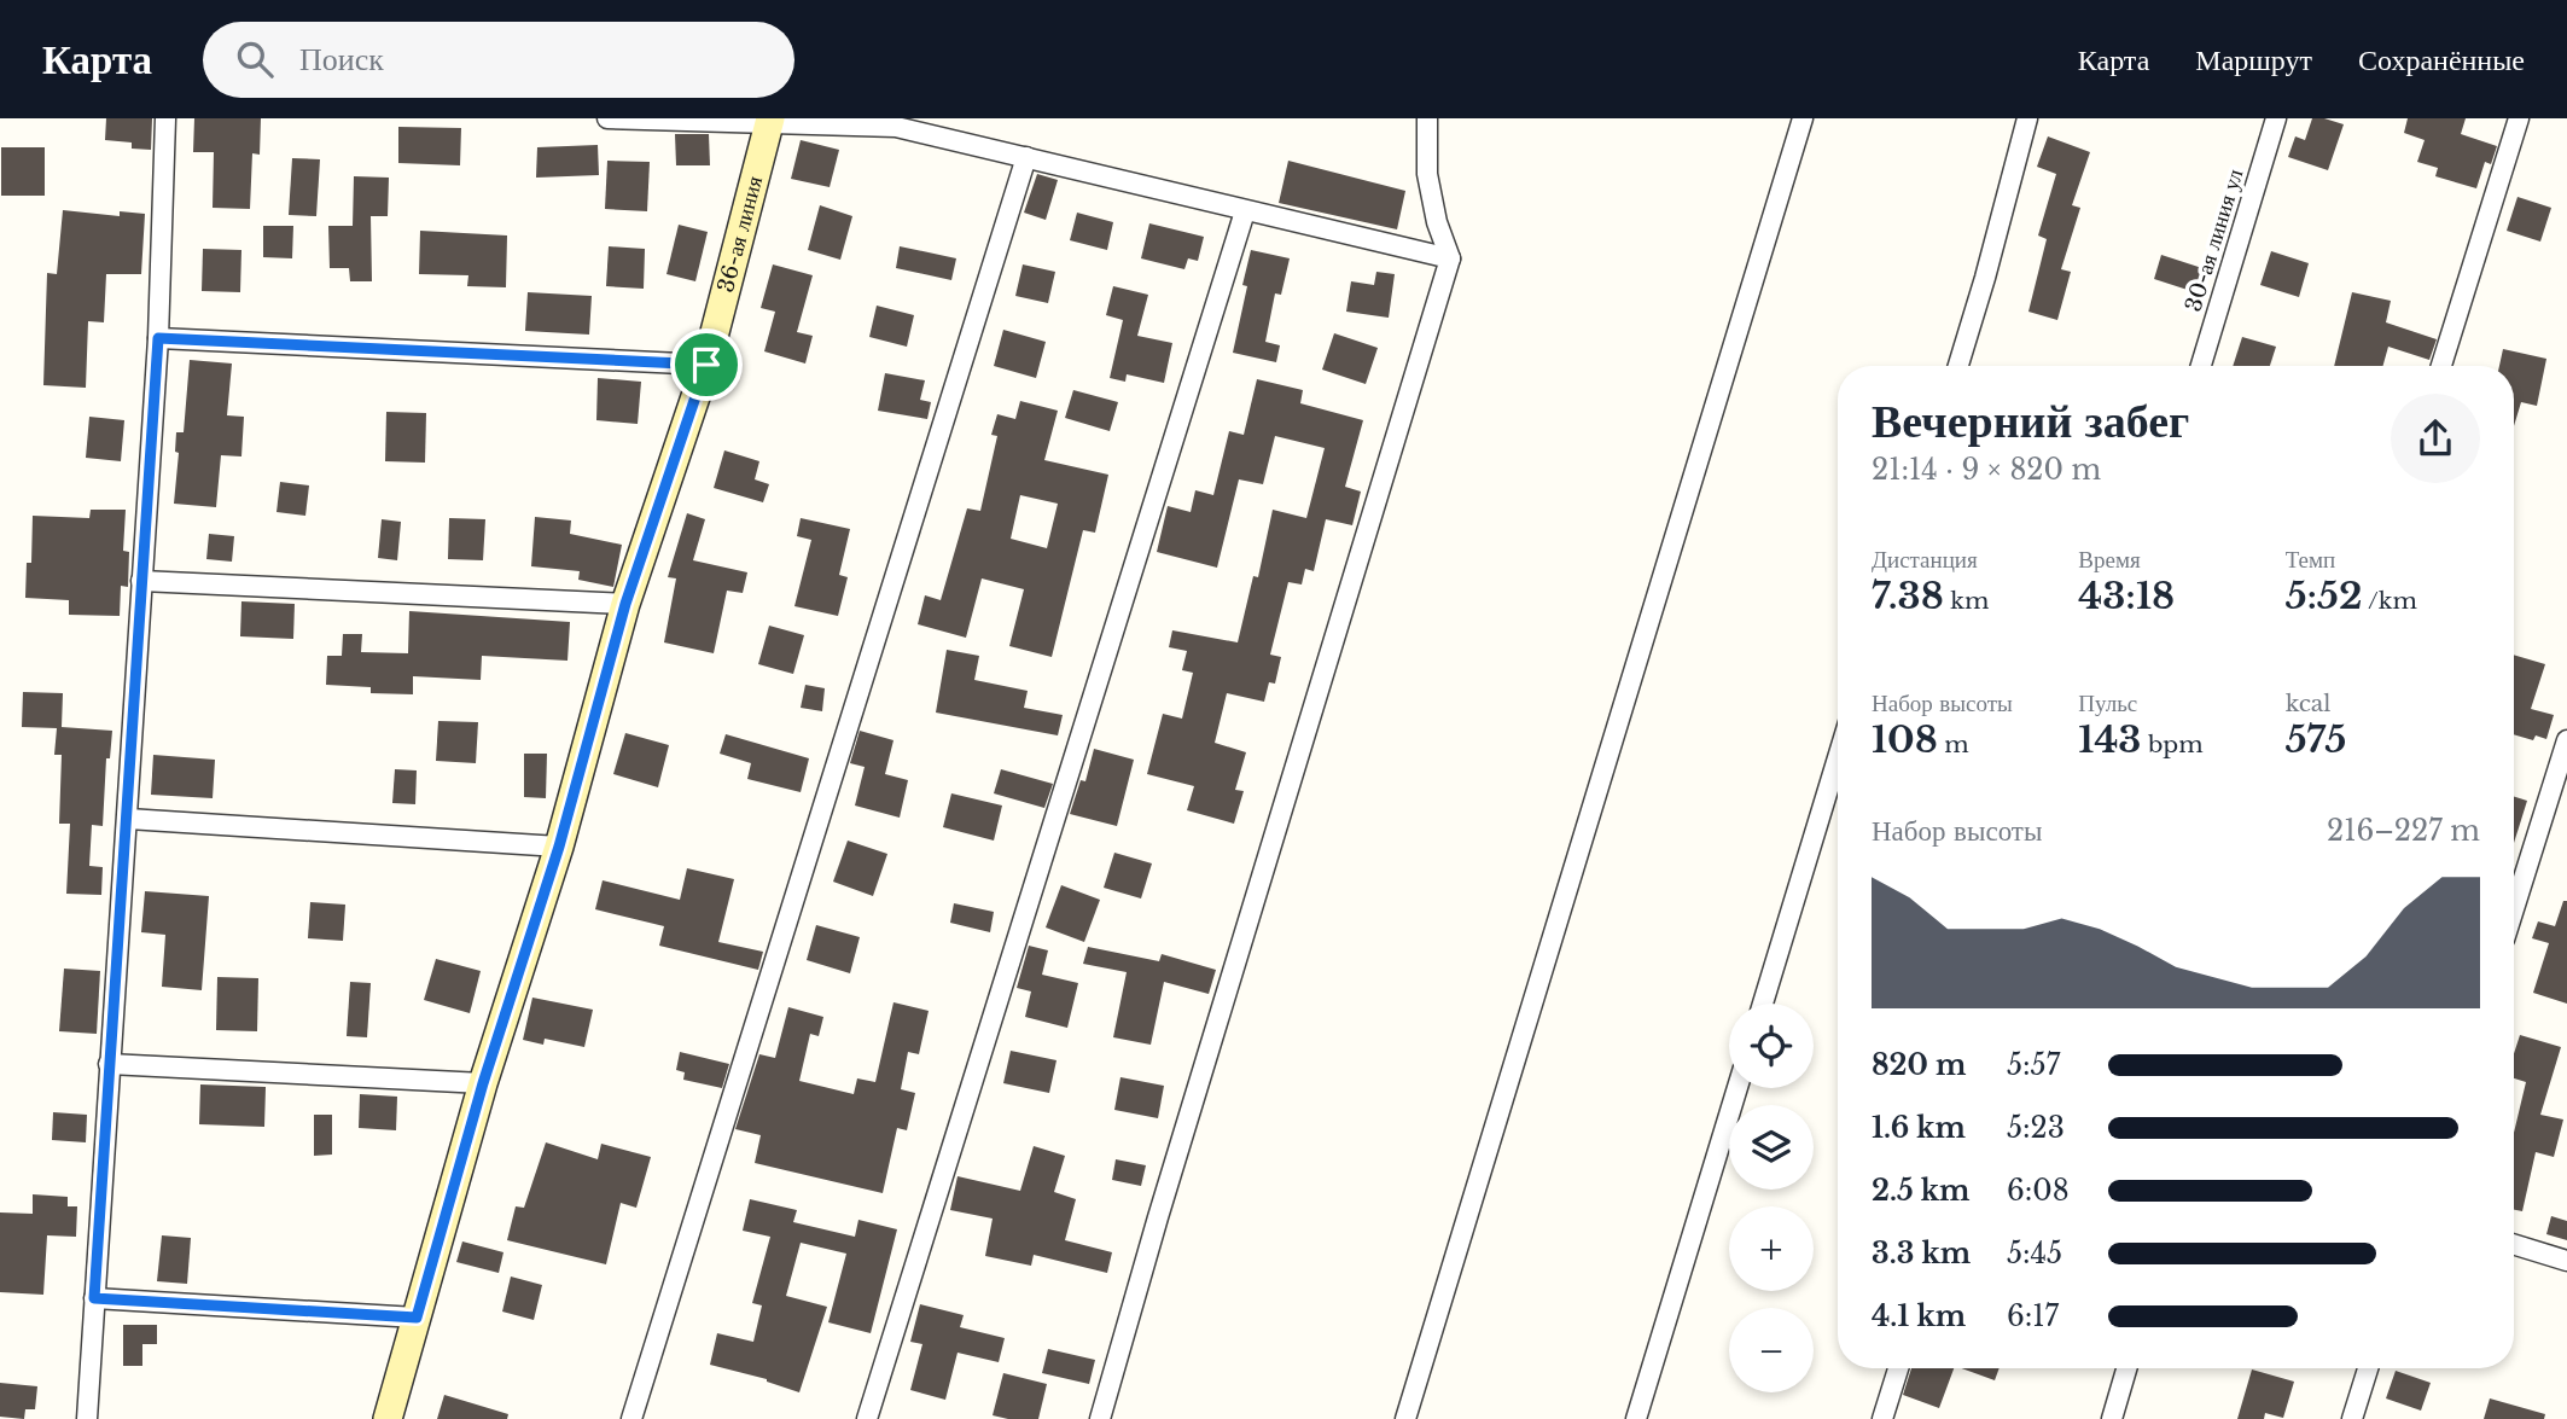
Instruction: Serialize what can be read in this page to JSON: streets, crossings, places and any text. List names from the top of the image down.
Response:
{
  "streets": {
    "street": ["36-ая линия", "30-ая линия ул"]
  },
  "page": {
    "header": "Карта",
    "search": "Поиск",
    "nav": ["Карта", "Маршрут", "Сохранённые"],
    "heading": ["Вечерний забег", "21:14 · 9 × 820 m"],
    "stats": [
      ["Дистанция", "7.38 km"],
      ["Время", "43:18"],
      ["Темп", "5:52 /km"],
      ["Набор высоты", "108 m"],
      ["Пульс", "143 bpm"],
      ["kcal", "575"]
    ],
    "chart": ["Набор высоты", "216–227 m"],
    "map_buttons": ["+", "−"],
    "list": [
      {
        "name": "820 m",
        "note": "5:57"
      },
      {
        "name": "1.6 km",
        "note": "5:23"
      },
      {
        "name": "2.5 km",
        "note": "6:08"
      },
      {
        "name": "3.3 km",
        "note": "5:45"
      },
      {
        "name": "4.1 km",
        "note": "6:17"
      }
    ]
  }
}
